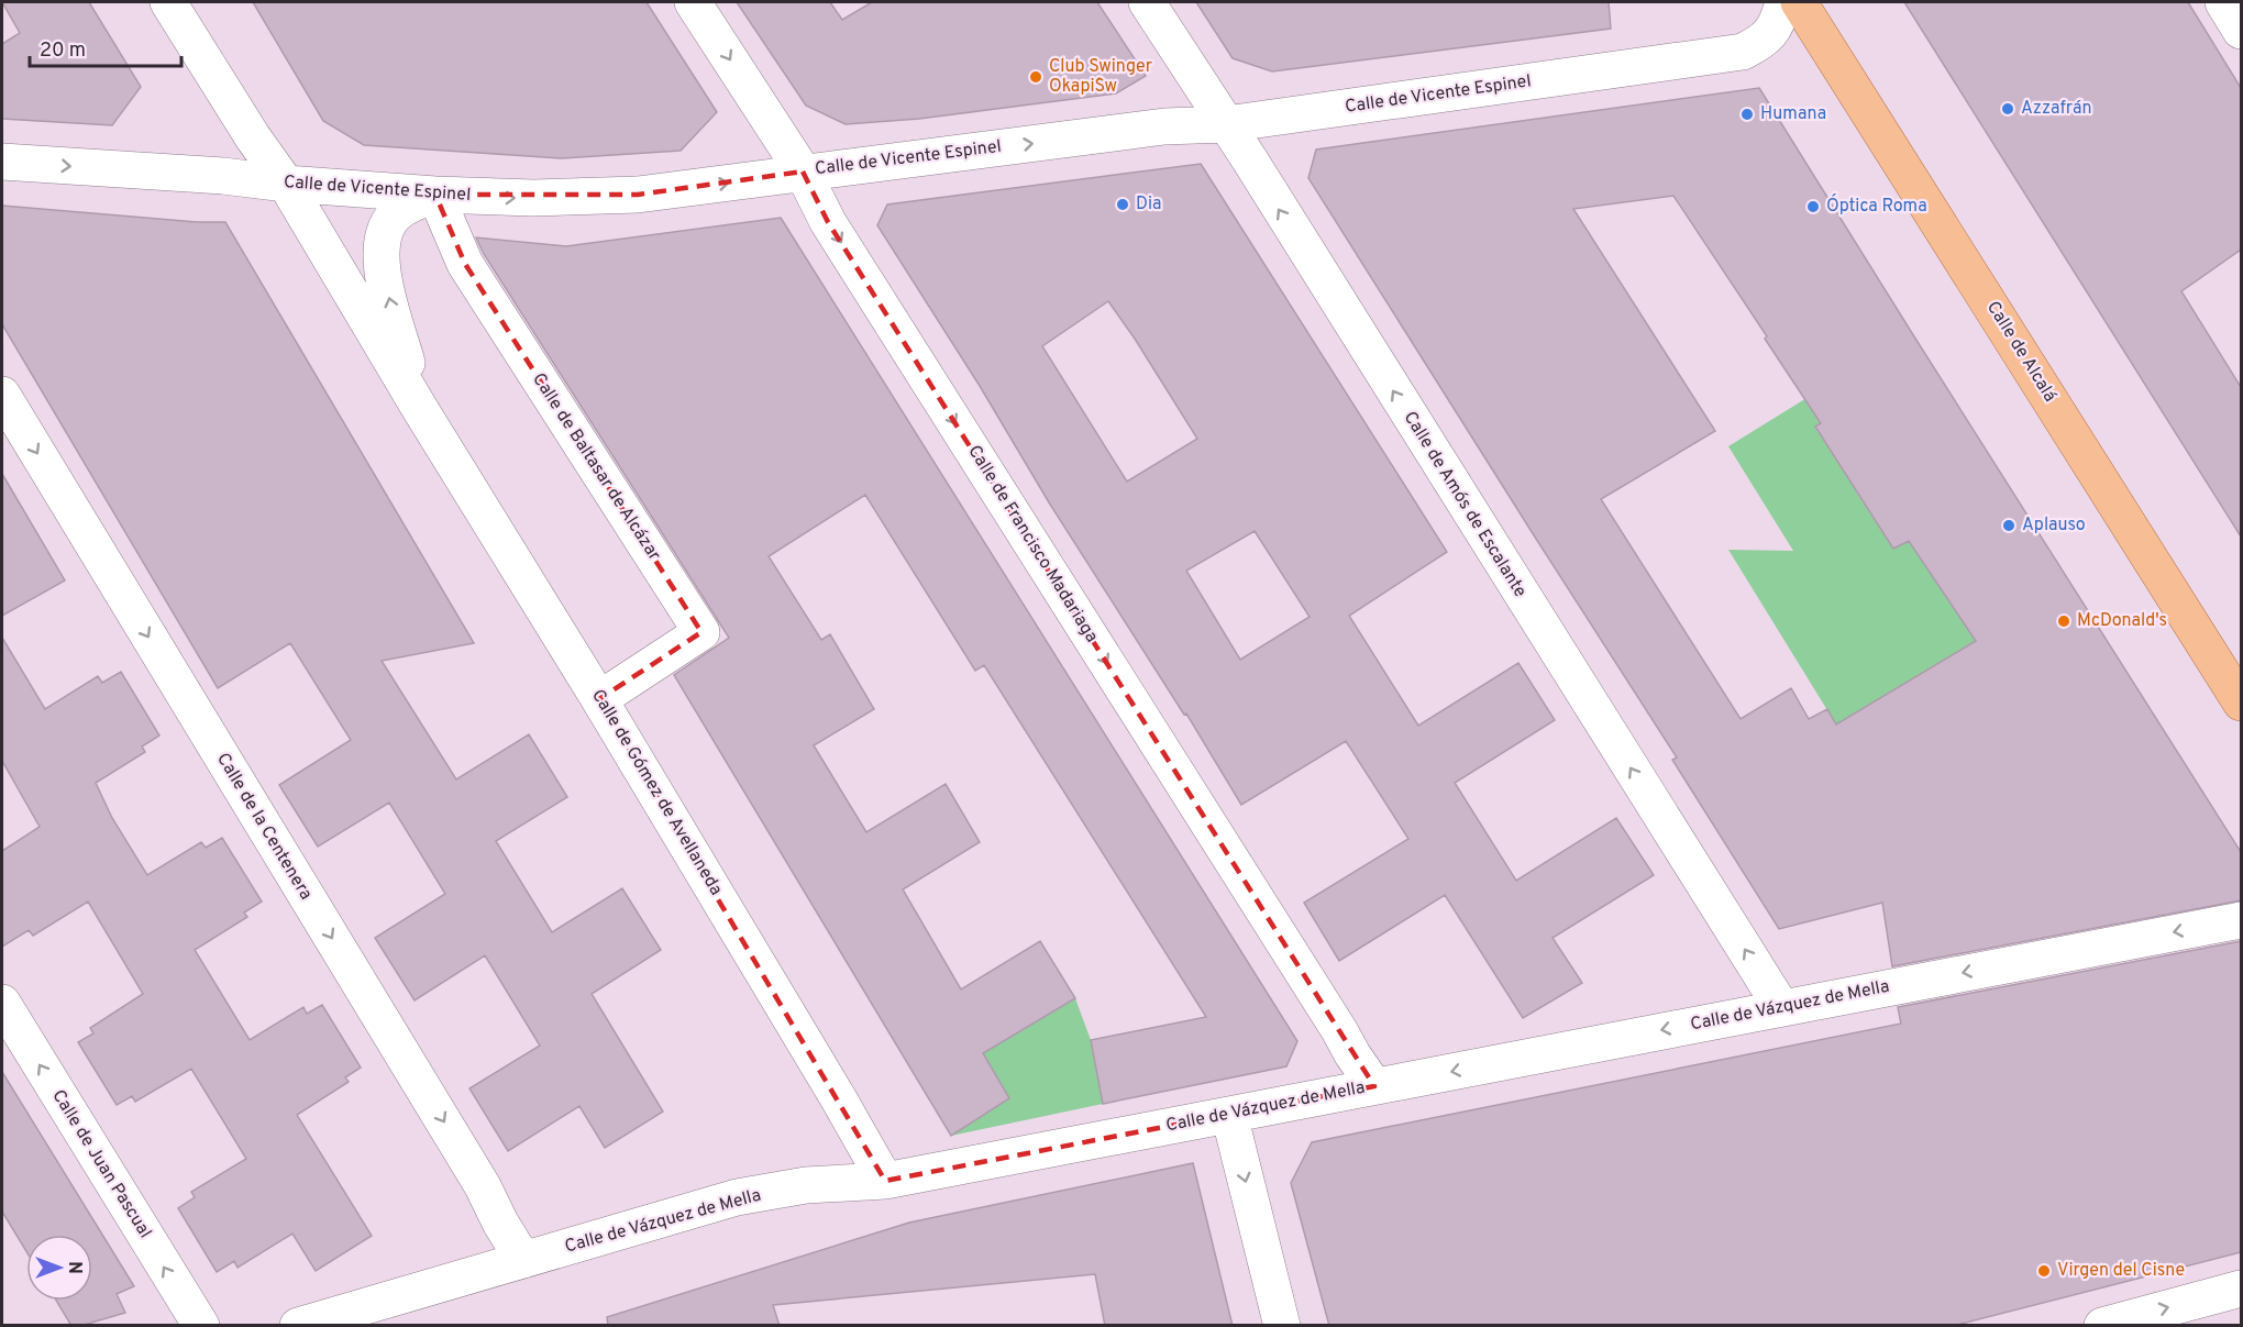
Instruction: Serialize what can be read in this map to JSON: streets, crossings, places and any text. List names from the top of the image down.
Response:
{
  "streets": {
    "main road": ["Calle de Alcalá"],
    "street": [
      "Calle de Vicente Espinel",
      "Calle de Baltasar de Alcázar",
      "Calle de Amós de Escalante",
      "Calle de Francisco Madariaga",
      "Calle de Gómez de Avellaneda",
      "Calle de la Centenera",
      "Calle de Vázquez de Mella",
      "Calle de Juan Pascual"
    ]
  },
  "crossings": [
    ["Calle de Vicente Espinel", "Calle de Baltasar de Alcázar"],
    ["Calle de Vicente Espinel", "Calle de Amós de Escalante"],
    ["Calle de Vicente Espinel", "Calle de Francisco Madariaga"],
    ["Calle de Vicente Espinel", "Calle de Gómez de Avellaneda"],
    ["Calle de Baltasar de Alcázar", "Calle de Gómez de Avellaneda"],
    ["Calle de Amós de Escalante", "Calle de Vázquez de Mella"],
    ["Calle de Francisco Madariaga", "Calle de Vázquez de Mella"],
    ["Calle de Gómez de Avellaneda", "Calle de Vázquez de Mella"],
    ["Calle de la Centenera", "Calle de Vázquez de Mella"]
  ],
  "one_way": [
    "Calle de Vicente Espinel",
    "Calle de Amós de Escalante",
    "Calle de Francisco Madariaga",
    "Calle de la Centenera",
    "Calle de Vázquez de Mella",
    "Calle de Juan Pascual"
  ],
  "places": [
    "Club Swinger Okapi´Sw",
    "Azzafrán",
    "Humana",
    "Dia",
    "Óptica Roma",
    "Aplauso",
    "McDonald's",
    "Virgen del Cisne"
  ],
  "scale_bar": "20 m",
  "north": "right"
}
